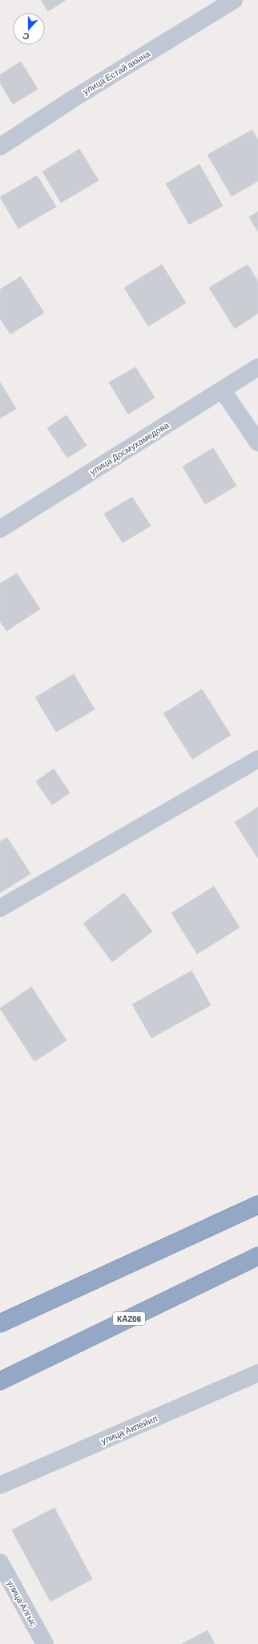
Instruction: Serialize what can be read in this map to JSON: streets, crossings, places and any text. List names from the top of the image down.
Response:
{
  "streets": {
    "highway": ["KАZ06"],
    "street": [
      "улица Естай акына",
      "улица Досмухамедова",
      "улица Акпейил",
      "улица Алгыс"
    ]
  },
  "north": "bottom"
}
